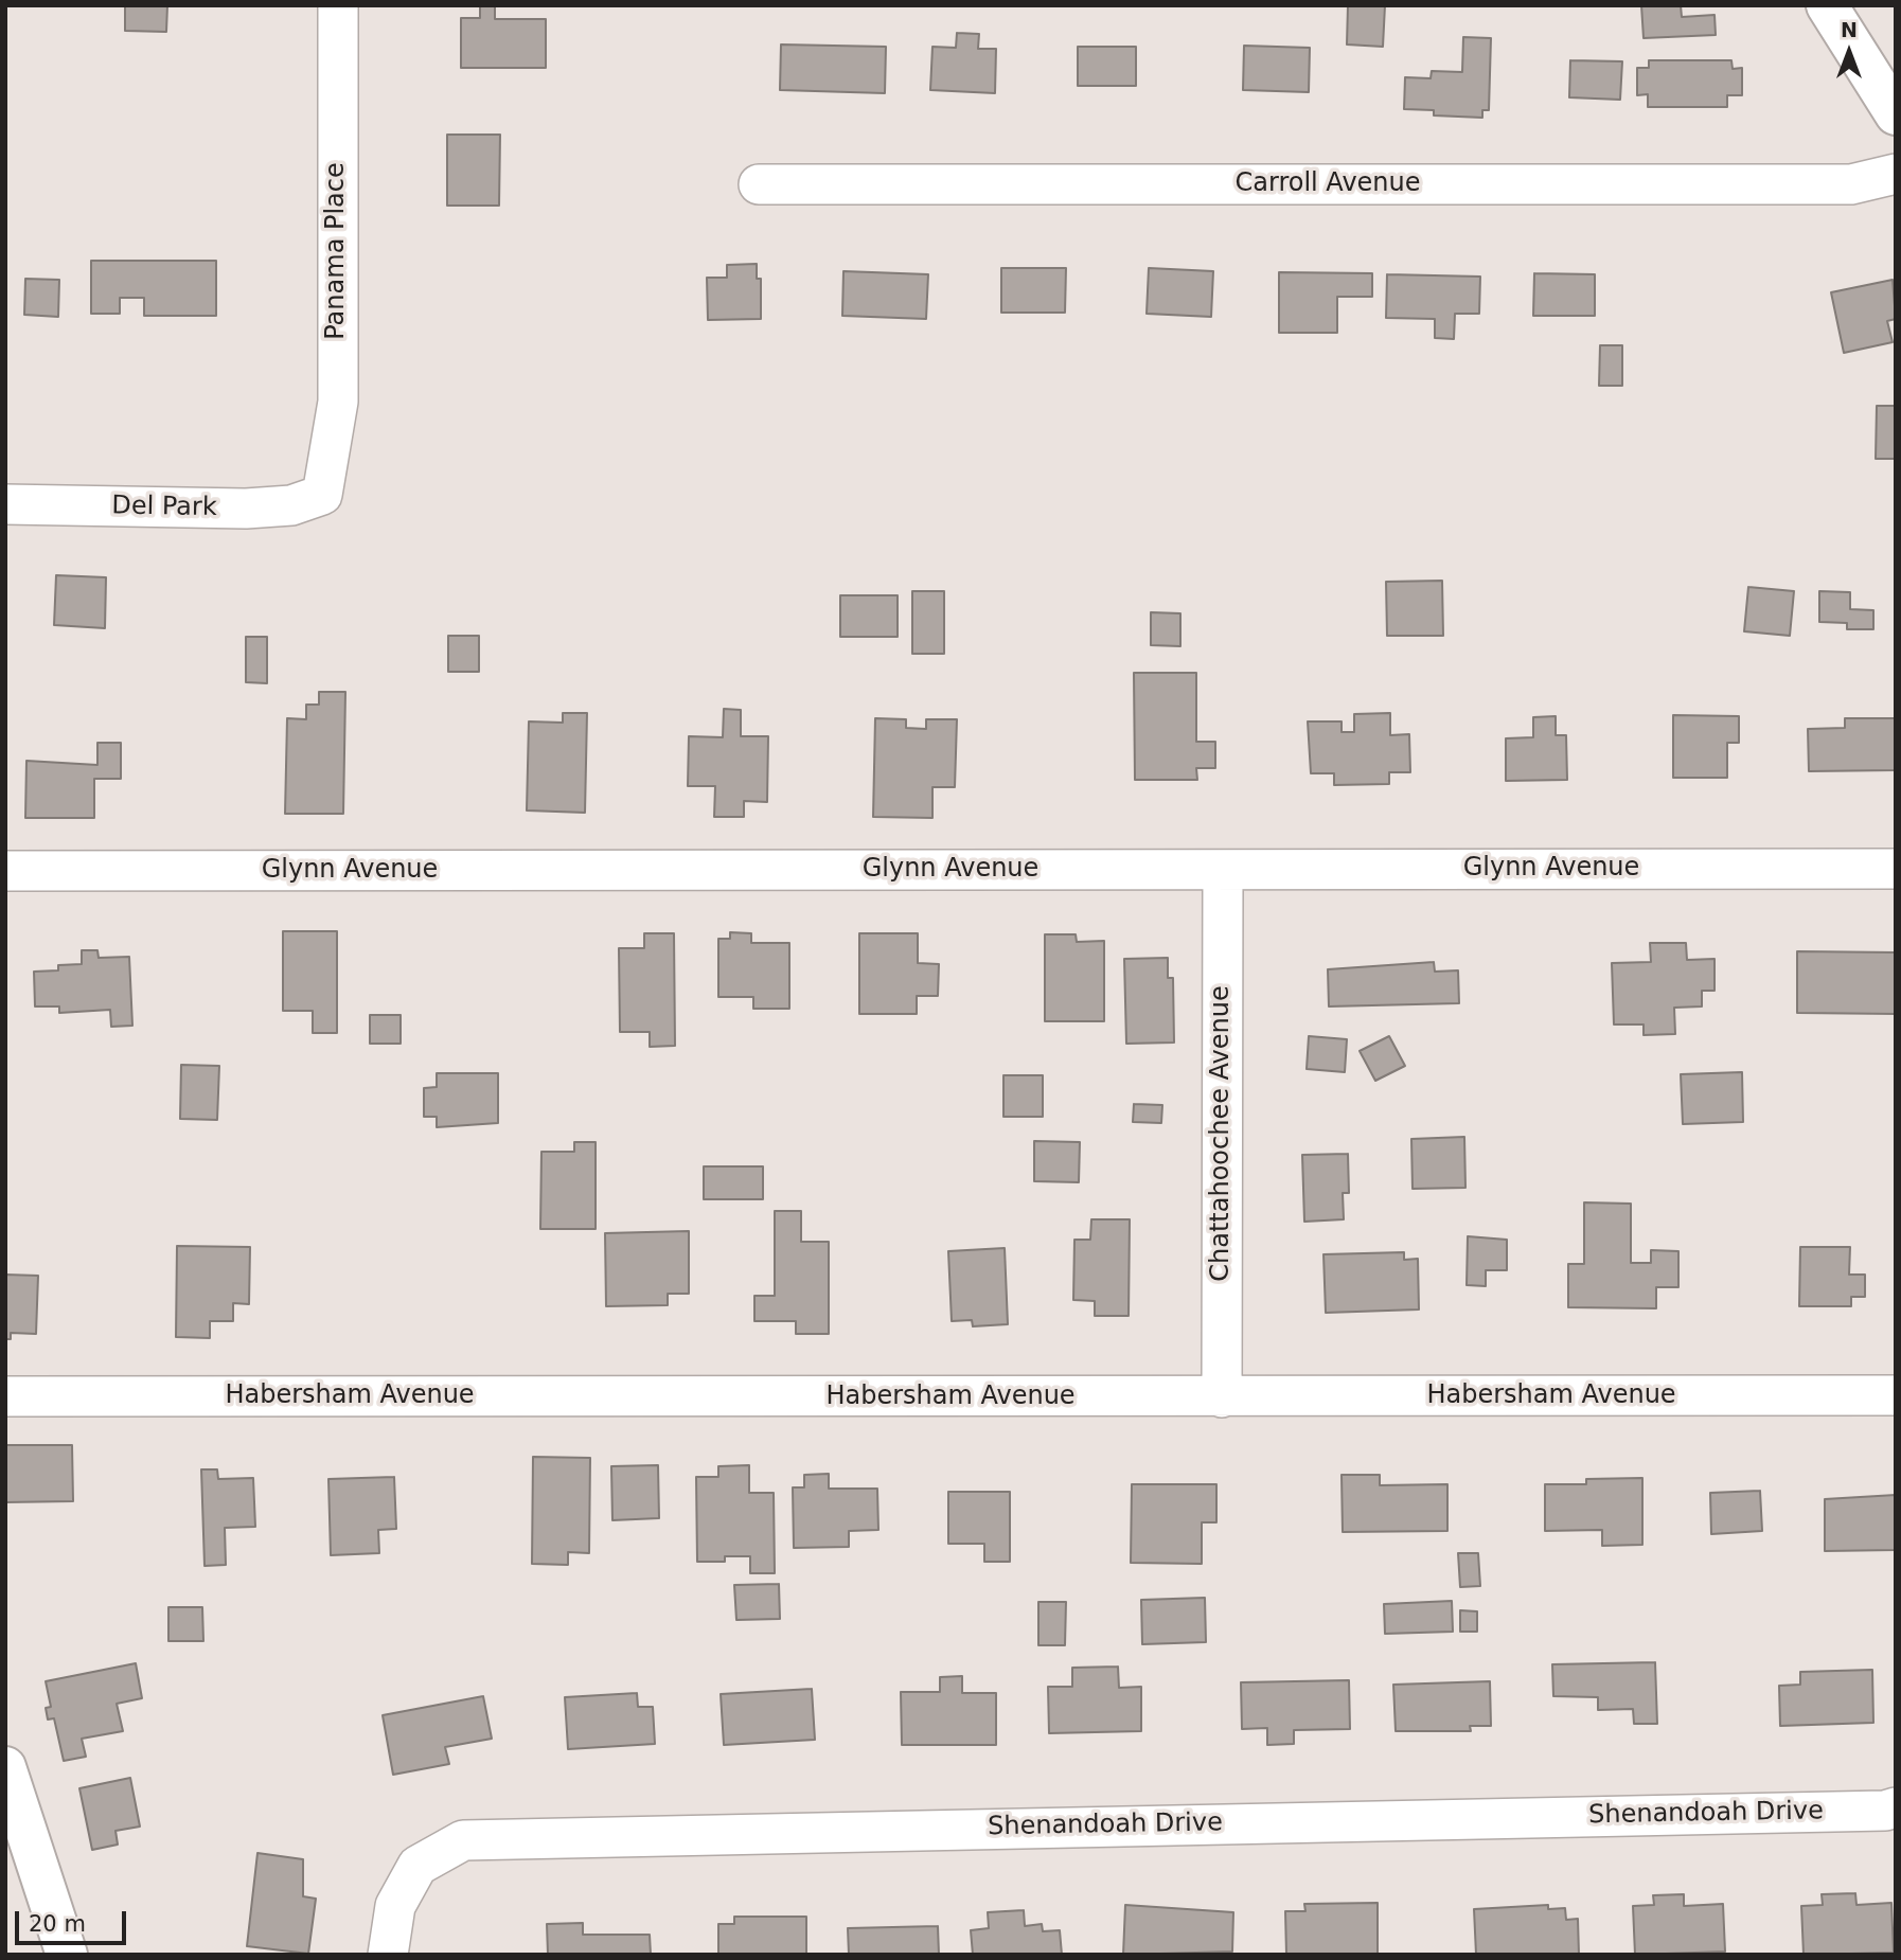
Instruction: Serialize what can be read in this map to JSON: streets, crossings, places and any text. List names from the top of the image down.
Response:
{
  "streets": {
    "street": [
      "Carroll Avenue",
      "Panama Place",
      "Del Park",
      "Glynn Avenue",
      "Chattahoochee Avenue",
      "Habersham Avenue",
      "Shenandoah Drive"
    ]
  },
  "crossings": [
    ["Panama Place", "Del Park"],
    ["Glynn Avenue", "Chattahoochee Avenue"],
    ["Chattahoochee Avenue", "Habersham Avenue"]
  ],
  "scale_bar": "20 m",
  "north": "top"
}
